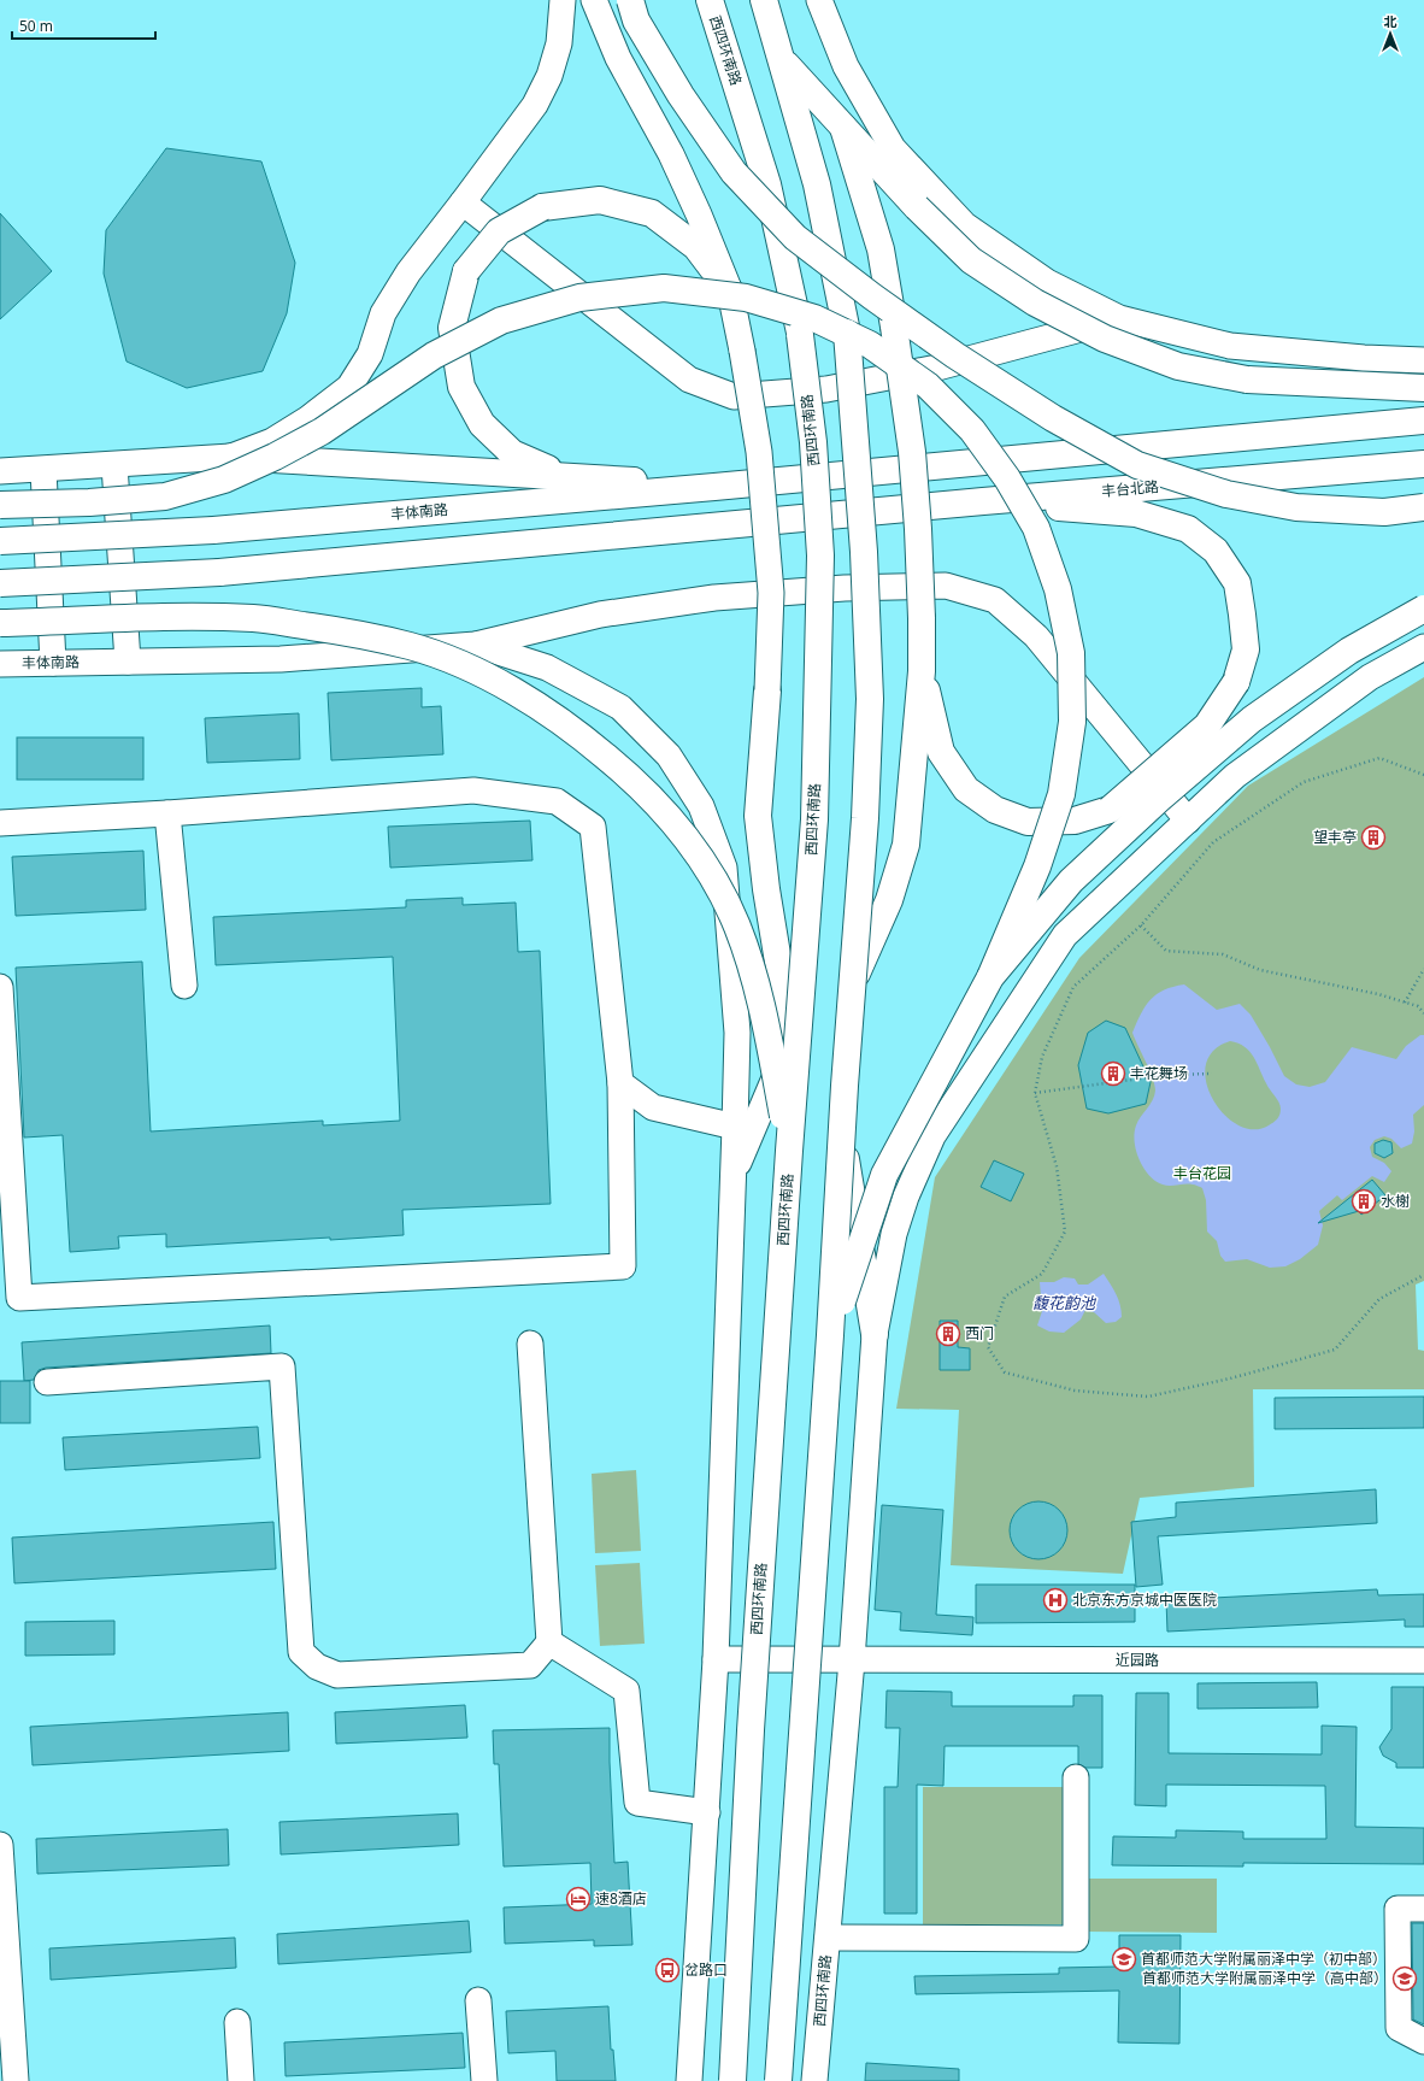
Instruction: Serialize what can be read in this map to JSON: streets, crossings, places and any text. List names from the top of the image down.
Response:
{
  "streets": {
    "main road": ["西四环南路", "丰台北路", "丰体南路"],
    "street": ["近园路"]
  },
  "crossings": [
    ["西四环南路", "近园路"]
  ],
  "water": ["馥花韵池"],
  "parks": ["丰台花园"],
  "places": {
    "building": [
      "望丰亭",
      "丰花舞场",
      "水榭",
      "西门"
    ],
    "hospital": ["北京东方京城中医医院"],
    "hotel": ["速8酒店"],
    "school or university": ["首都师范大学附属丽泽中学（初中部）", "首都师范大学附属丽泽中学（高中部）"],
    "bus stop": ["岔路口"]
  },
  "scale_bar": "50 m",
  "north": "top"
}
